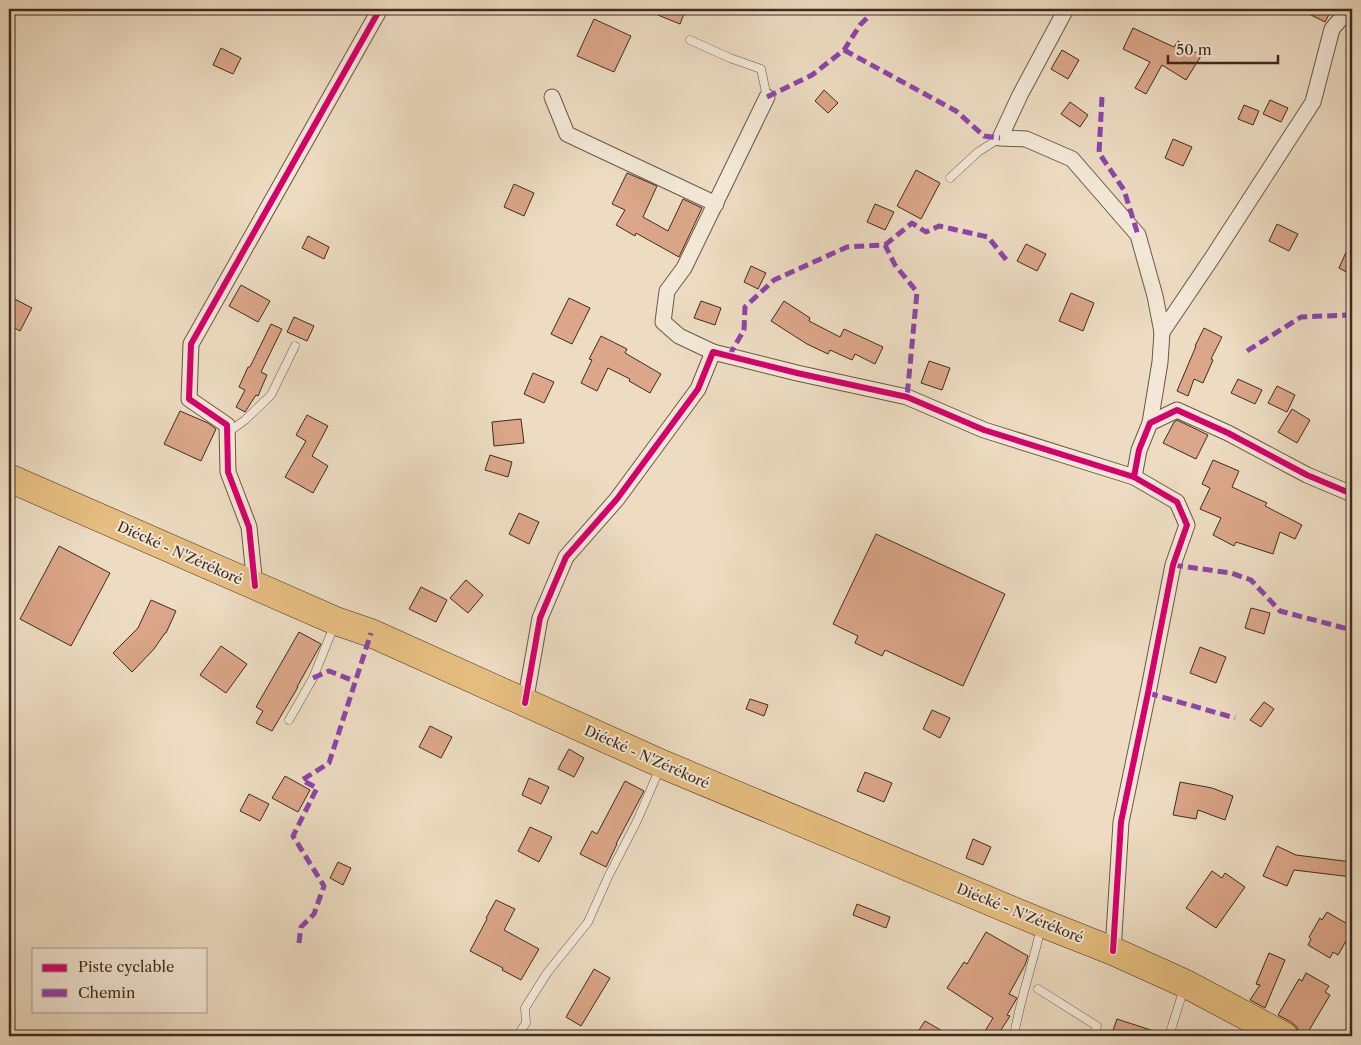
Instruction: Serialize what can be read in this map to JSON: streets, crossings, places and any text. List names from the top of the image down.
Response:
{
  "streets": {
    "highway": ["Diécké - N'Zérékoré"]
  },
  "legend": ["Piste cyclable", "Chemin"],
  "scale_bar": "50 m"
}
